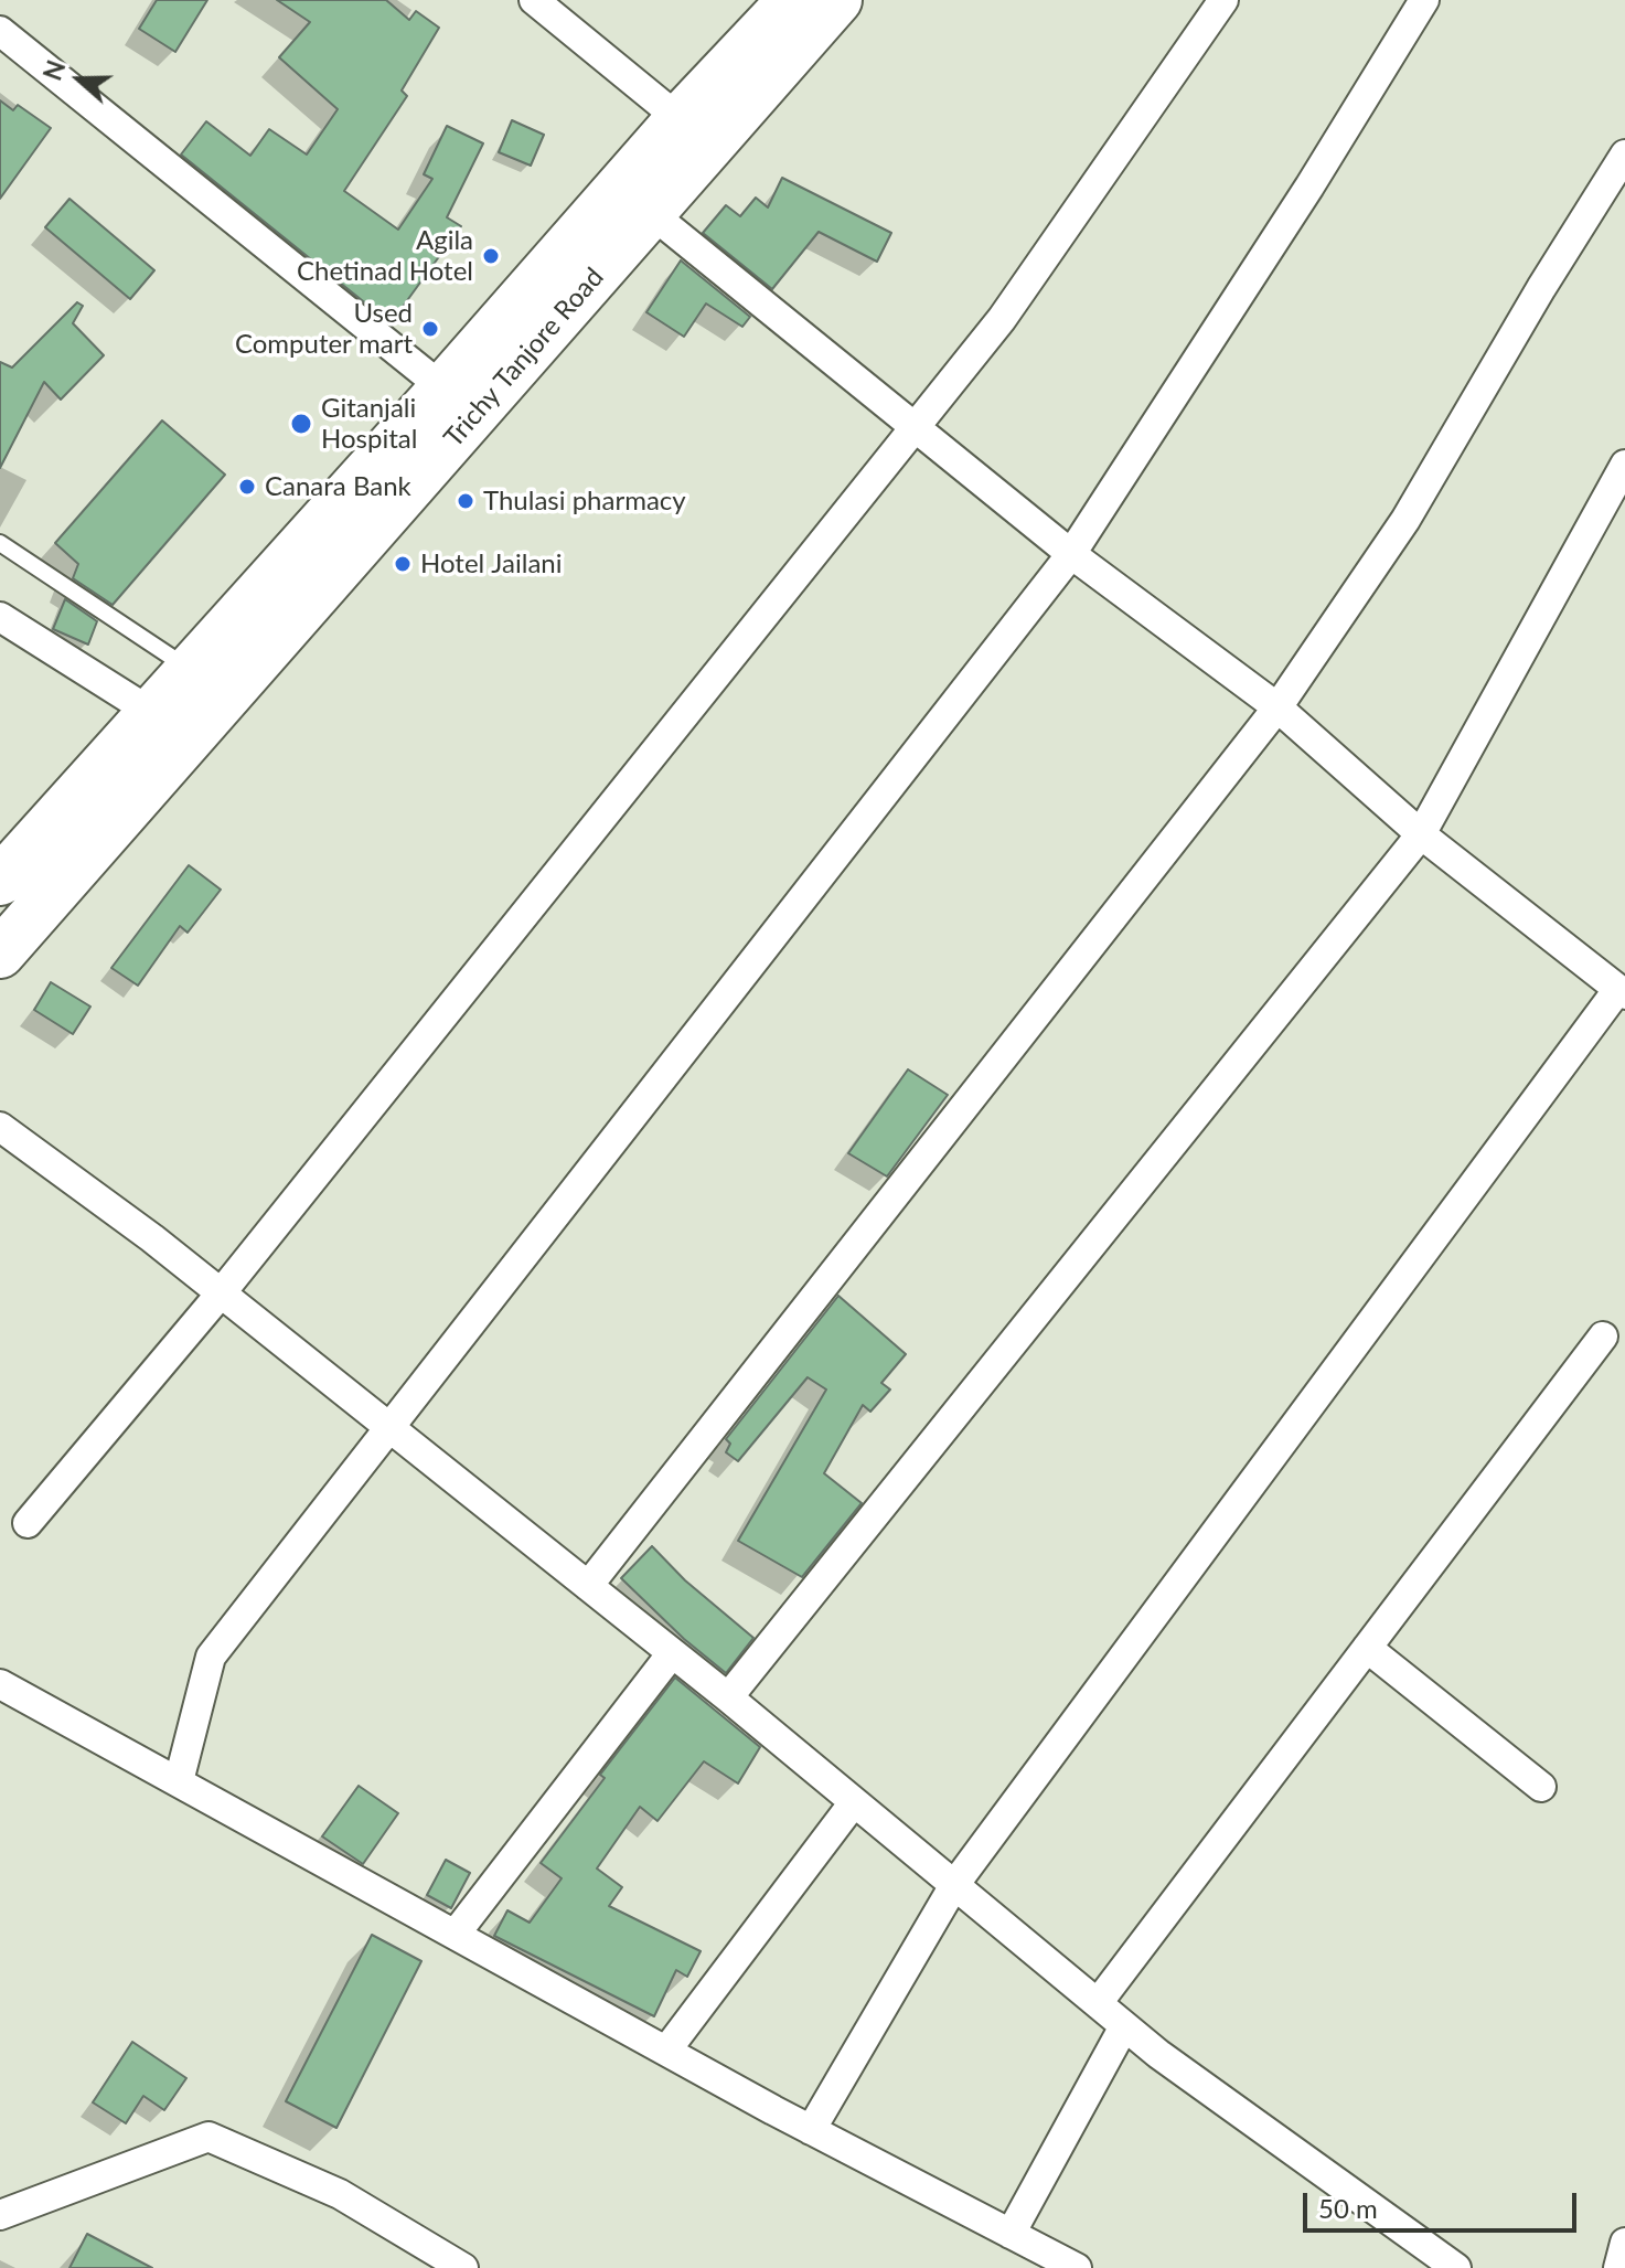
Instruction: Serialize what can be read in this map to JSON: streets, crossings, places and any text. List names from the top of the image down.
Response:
{
  "streets": {
    "highway": ["Trichy Tanjore Road"]
  },
  "places": [
    "Agila Chetinad Hotel",
    "Used Computer mart",
    "Gitanjali Hospital",
    "Canara Bank",
    "Thulasi pharmacy",
    "Hotel Jailani"
  ],
  "scale_bar": "50 m",
  "north": "left"
}
